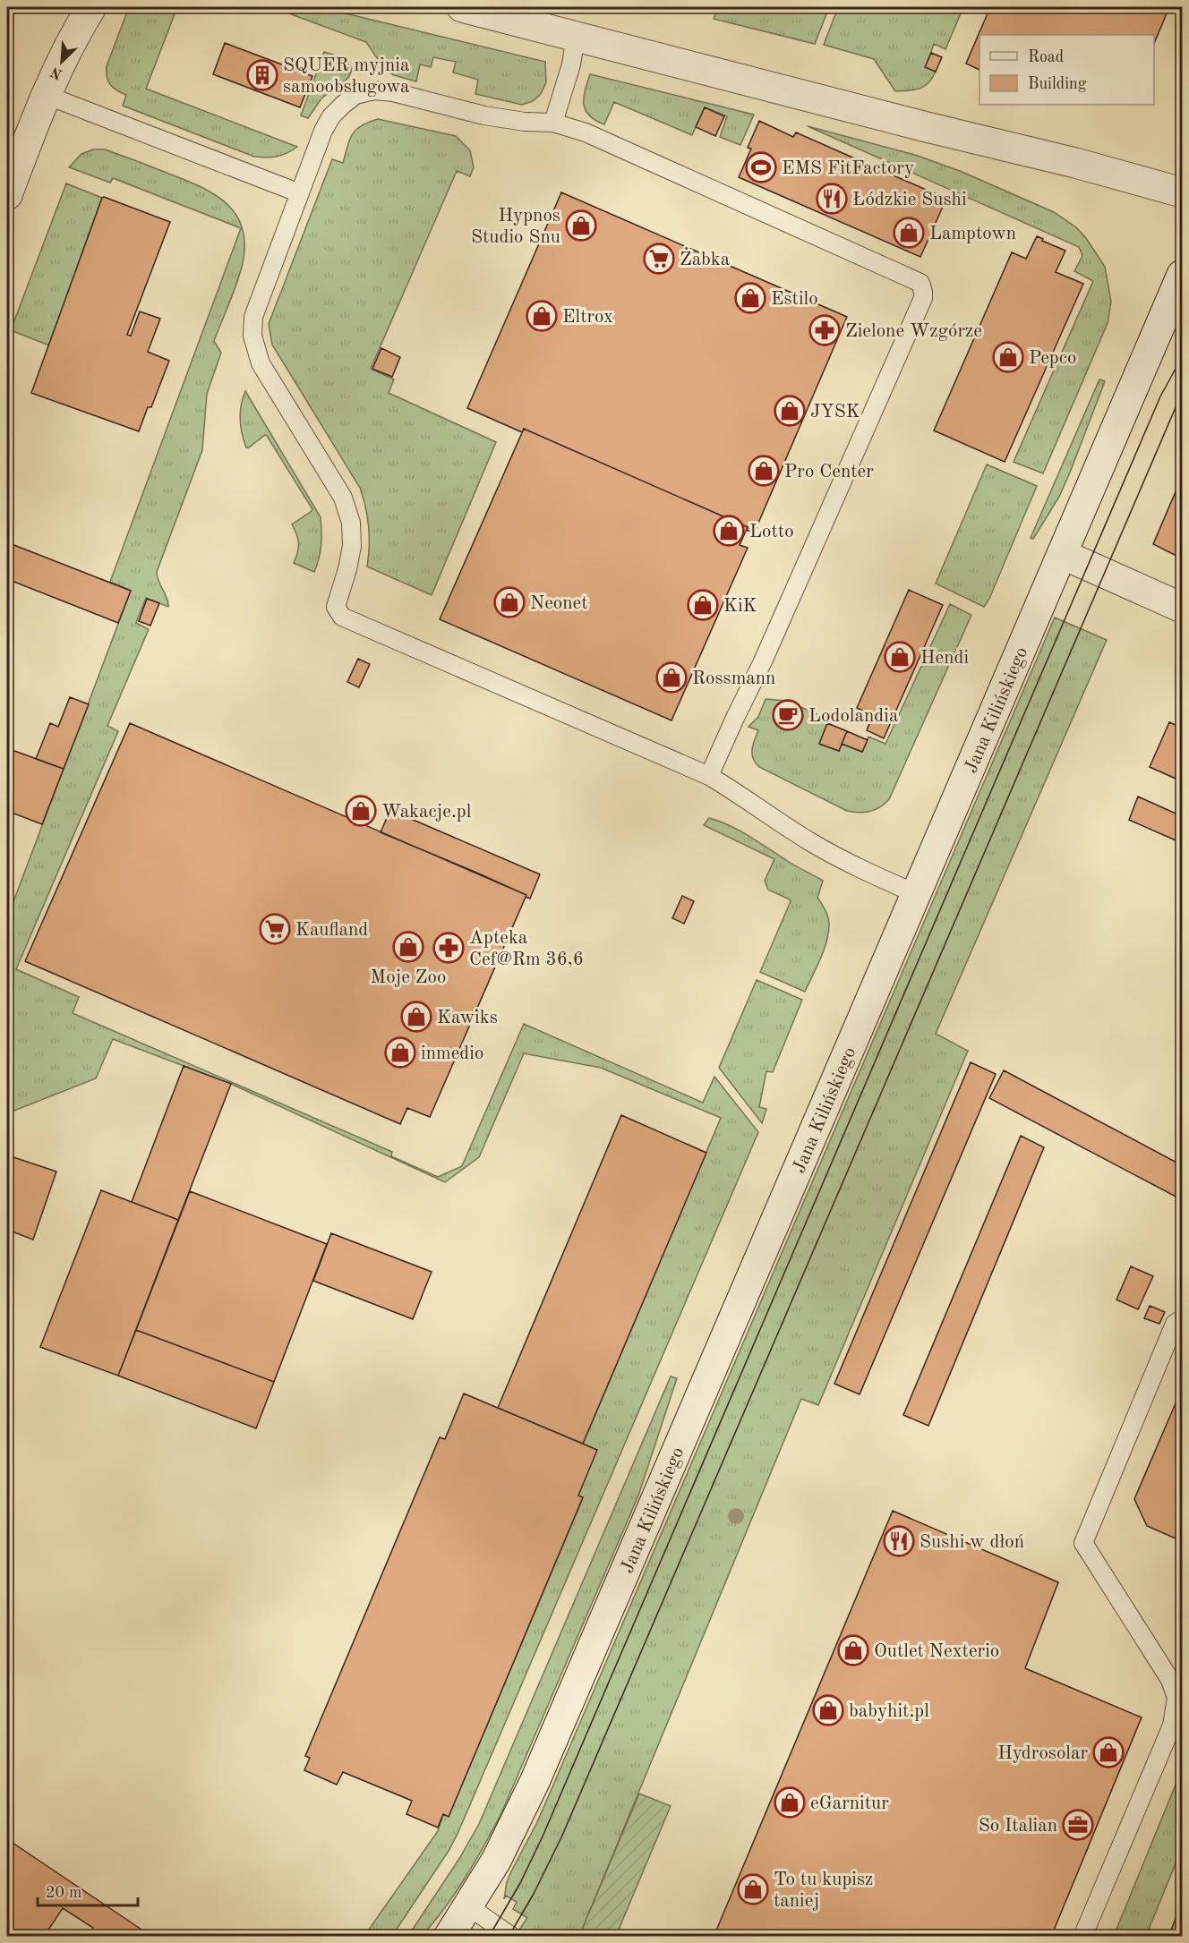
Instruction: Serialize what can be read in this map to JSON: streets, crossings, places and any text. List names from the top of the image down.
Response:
{
  "streets": {
    "street": ["Jana Kilińskiego"]
  },
  "places": {
    "building": ["SQUER myjnia samoobsługowa"],
    "sports": ["EMS FitFactory"],
    "restaurant": ["Łódzkie Sushi", "Sushi w dłoń"],
    "shop": [
      "Hypnos Studio Snu",
      "Lamptown",
      "Estilo",
      "Eltrox",
      "Pepco",
      "JYSK",
      "Pro Center",
      "Lotto",
      "Neonet",
      "KiK",
      "Hendi",
      "Rossmann",
      "Wakacje.pl",
      "Moje Zoo",
      "Kawiks",
      "inmedio",
      "Outlet Nexterio",
      "babyhit.pl",
      "Hydrosolar",
      "eGarnitur",
      "To tu kupisz taniej"
    ],
    "supermarket": ["Żabka", "Kaufland"],
    "pharmacy": ["Zielone Wzgórze", "Apteka Cef@Rm 36,6"],
    "cafe": ["Lodolandia"],
    "office": ["So Italian"]
  },
  "legend": ["Road", "Building"],
  "scale_bar": "20 m",
  "north": "bottom left"
}
